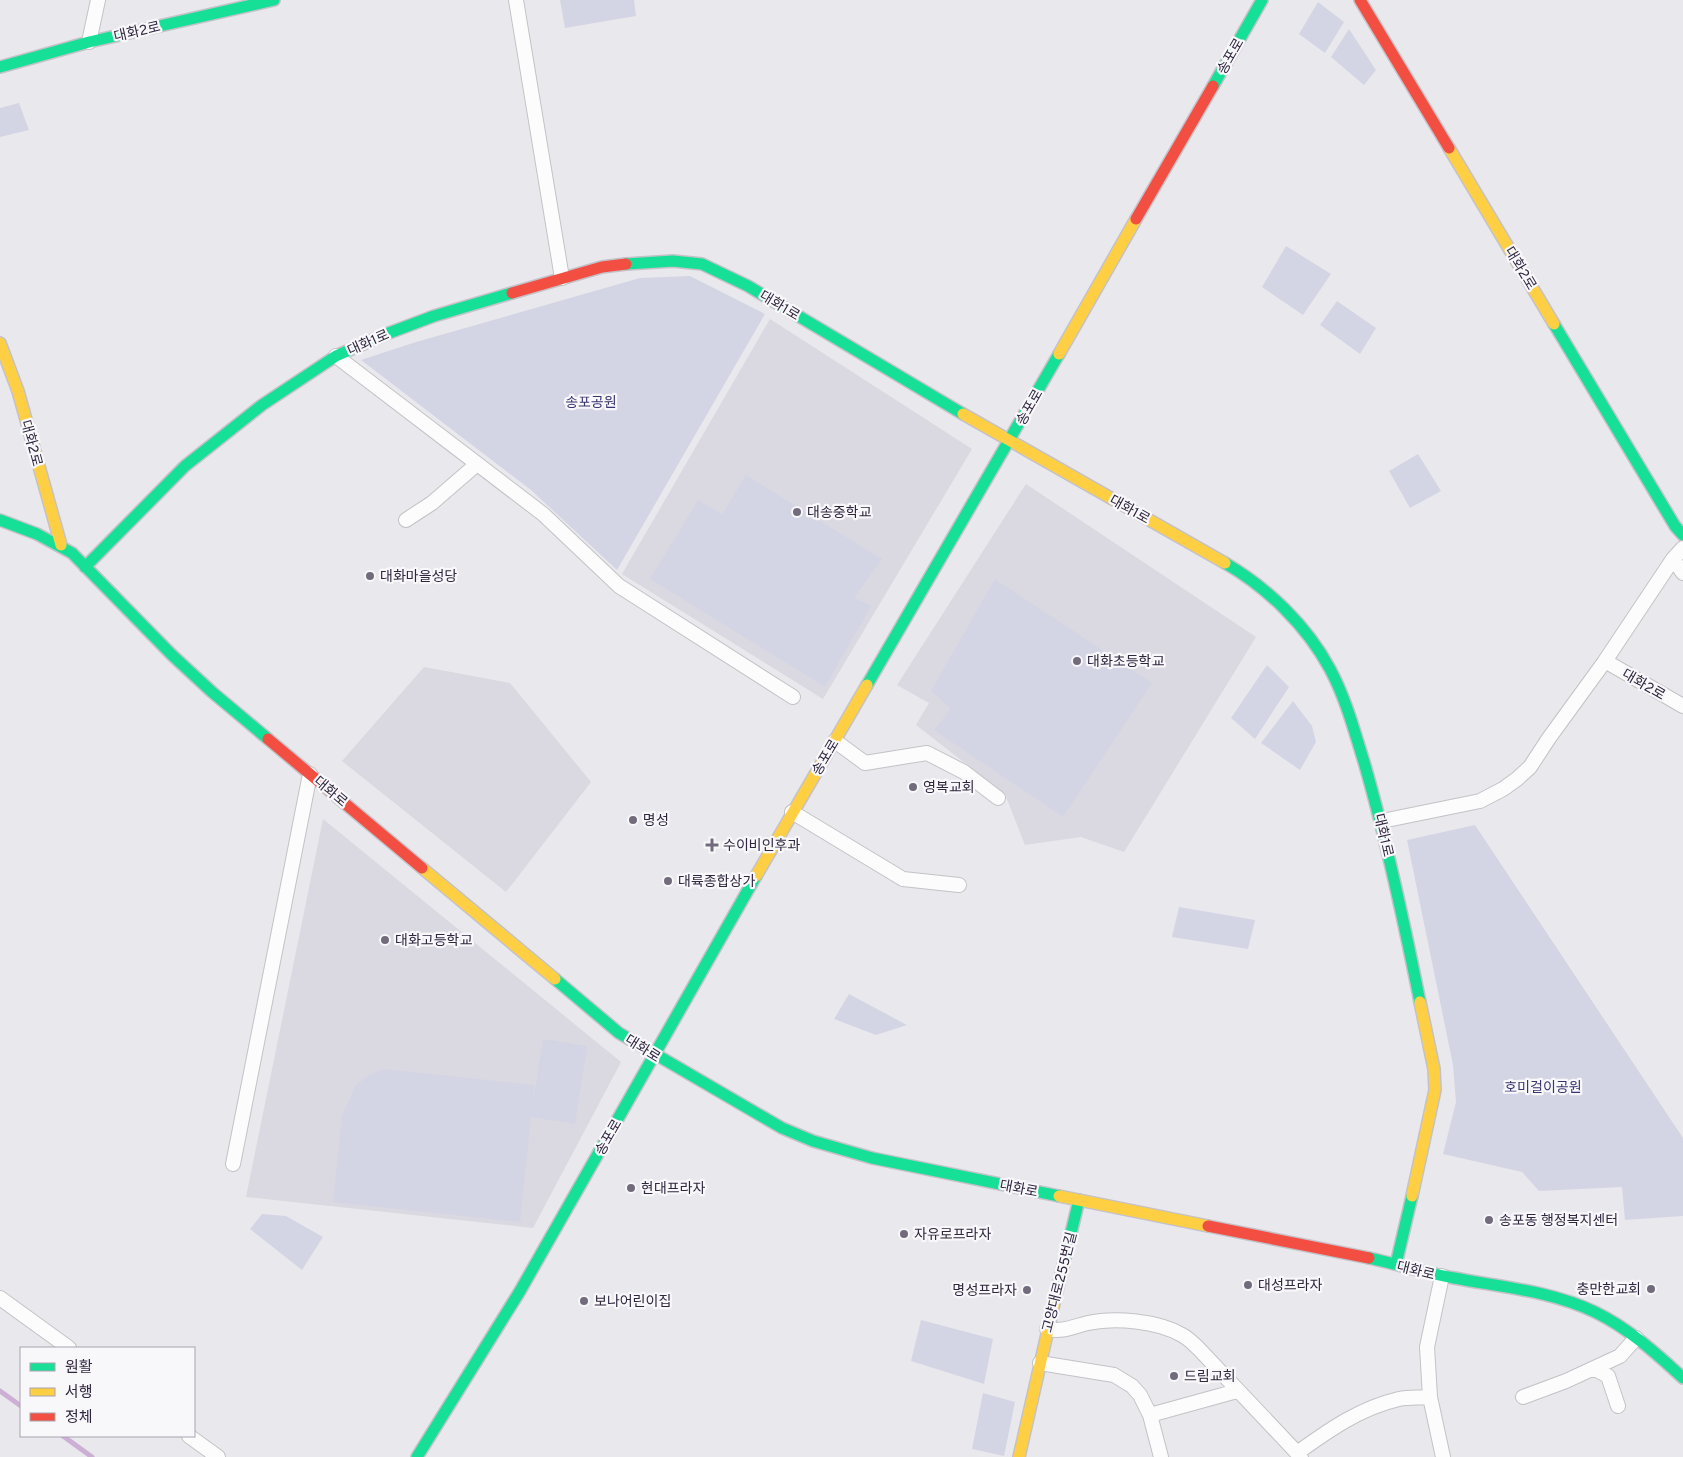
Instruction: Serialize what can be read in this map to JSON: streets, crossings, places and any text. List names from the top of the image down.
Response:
{
  "streets": {
    "street": [
      "대화2로",
      "송포로",
      "대화1로",
      "대화로",
      "고양대로255번길"
    ]
  },
  "crossings": [
    ["대화2로", "대화로"],
    ["송포로", "대화1로"],
    ["송포로", "대화로"],
    ["대화1로", "대화로"],
    ["대화로", "고양대로255번길"]
  ],
  "parks": ["송포공원", "호미걸이공원"],
  "places": {
    "other": [
      "대송중학교",
      "대화마을성당",
      "대화초등학교",
      "영복교회",
      "명성",
      "대륙종합상가",
      "대화고등학교",
      "현대프라자",
      "송포동 행정복지센터",
      "자유로프라자",
      "대성프라자",
      "충만한교회",
      "명성프라자",
      "보나어린이집",
      "드림교회"
    ],
    "health": ["수이비인후과"]
  },
  "legend": ["원활", "서행", "정체"]
}
